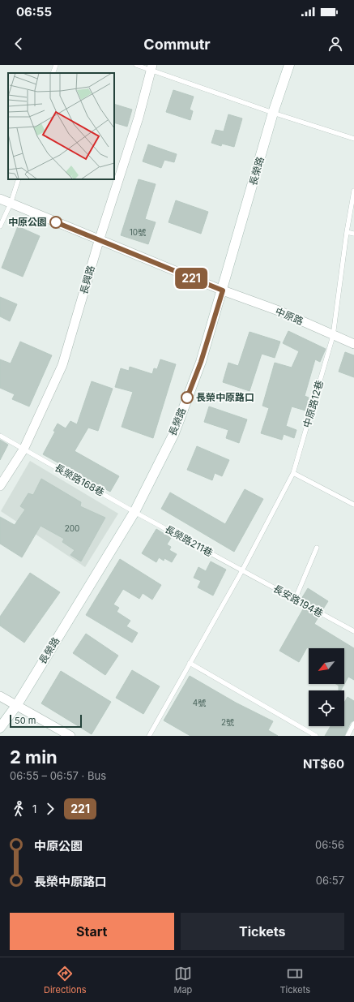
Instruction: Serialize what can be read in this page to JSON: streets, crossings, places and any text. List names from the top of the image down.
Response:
{
  "streets": {
    "street": ["長榮路", "長興路", "中原路"],
    "lane": [
      "中原路12巷",
      "長榮路168巷",
      "長榮路211巷",
      "長安路194巷"
    ]
  },
  "crossings": [
    ["長榮路", "中原路"],
    ["長榮路", "長榮路168巷"],
    ["長榮路", "長榮路211巷"],
    ["長興路", "中原路"],
    ["長興路", "長榮路168巷"],
    ["中原路", "中原路12巷"],
    ["中原路12巷", "長榮路211巷"],
    ["中原路12巷", "長安路194巷"],
    ["長榮路168巷", "長榮路211巷"],
    ["長榮路211巷", "長安路194巷"]
  ],
  "places": ["中原公園", "長榮中原路口"],
  "lines": ["bus line 221"],
  "house_numbers": [
    "10號",
    "200",
    "4號",
    "2號"
  ],
  "scale_bar": "50 m",
  "north": "bottom left",
  "page": {
    "status": "06:55",
    "header": "Commutr",
    "on_map": "221",
    "scale": "50 m",
    "heading": ["2 min", "06:55 – 06:57 · Bus", "NT$60"],
    "legs": ["1", "221"],
    "list": [
      {
        "name": "中原公園",
        "value": "06:56"
      },
      {
        "name": "長榮中原路口",
        "value": "06:57"
      }
    ],
    "buttons": ["Start", "Tickets"],
    "tabs": ["Directions", "Map", "Tickets"]
  }
}
